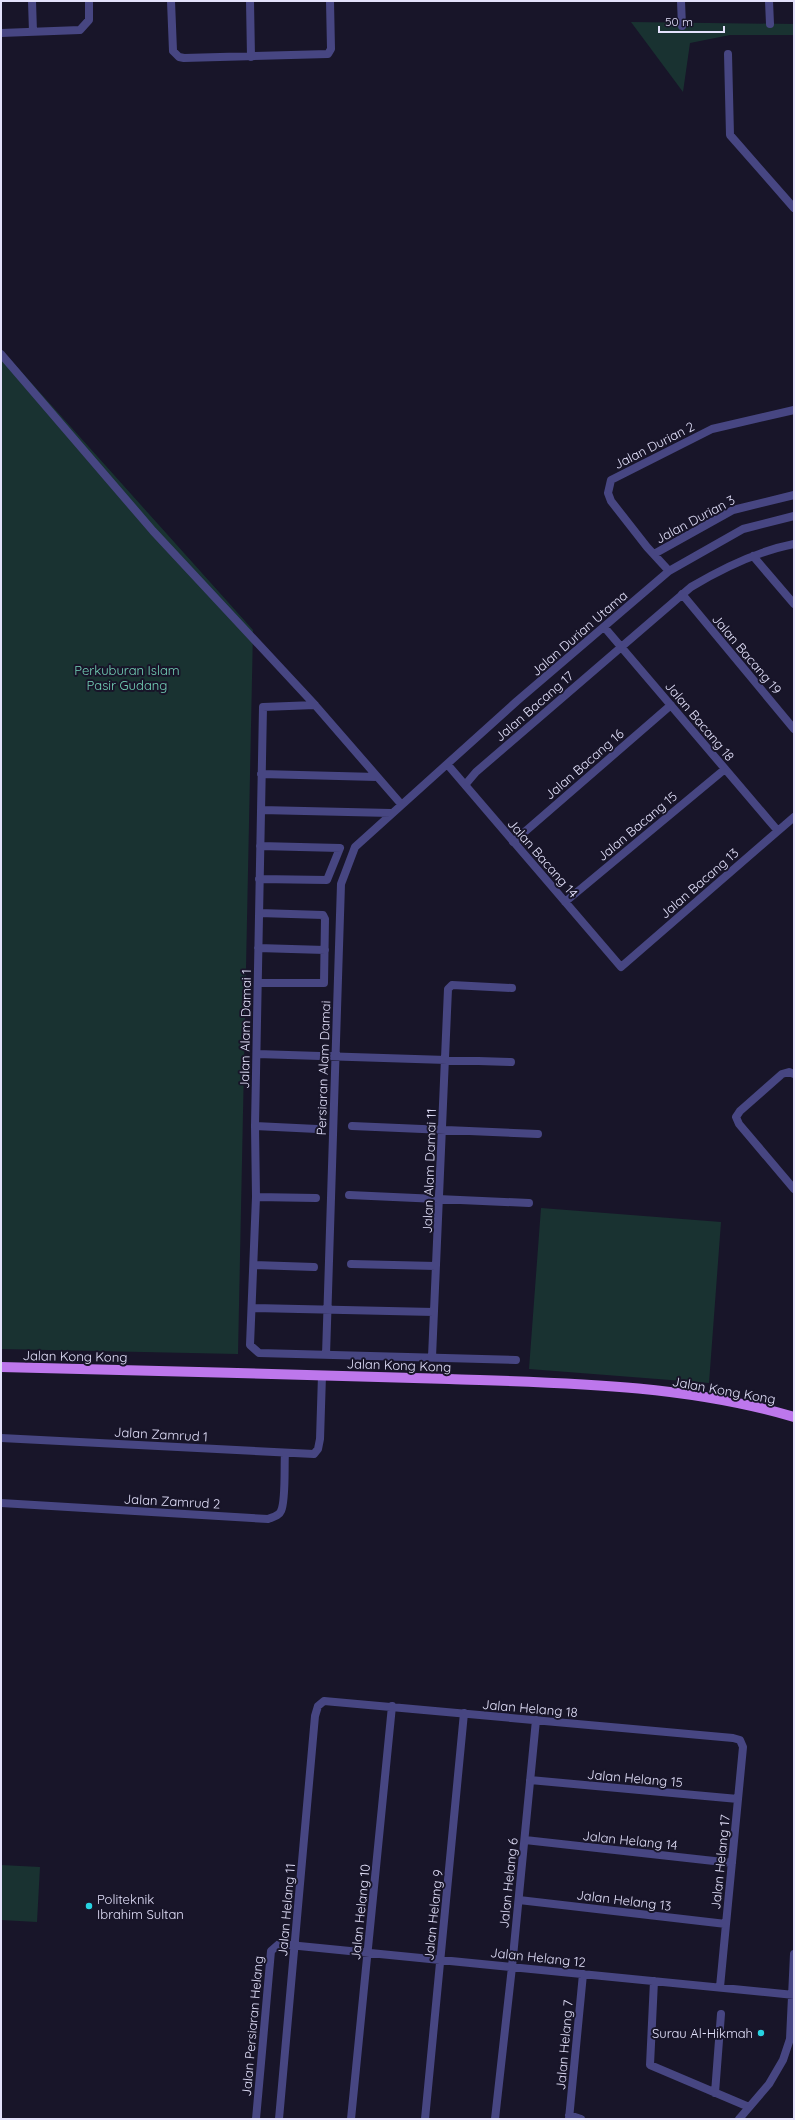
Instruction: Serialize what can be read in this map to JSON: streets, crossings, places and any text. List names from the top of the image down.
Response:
{
  "streets": {
    "main road": ["Jalan Kong Kong"],
    "street": [
      "Jalan Durian 2",
      "Jalan Durian 3",
      "Jalan Durian Utama",
      "Jalan Bacang 19",
      "Jalan Bacang 17",
      "Jalan Bacang 18",
      "Jalan Bacang 16",
      "Jalan Bacang 15",
      "Jalan Bacang 14",
      "Jalan Bacang 13",
      "Jalan Alam Damai 1",
      "Persiaran Alam Damai",
      "Jalan Alam Damai 11",
      "Jalan Zamrud 1",
      "Jalan Zamrud 2",
      "Jalan Helang 18",
      "Jalan Helang 15",
      "Jalan Helang 14",
      "Jalan Helang 17",
      "Jalan Helang 6",
      "Jalan Helang 13",
      "Jalan Helang 11",
      "Jalan Helang 10",
      "Jalan Helang 9",
      "Jalan Helang 12",
      "Jalan Persiaran Helang",
      "Jalan Helang 7"
    ]
  },
  "crossings": [
    ["Jalan Durian 2", "Jalan Durian 3"],
    ["Jalan Durian 2", "Jalan Durian Utama"],
    ["Jalan Durian Utama", "Jalan Bacang 18"],
    ["Jalan Durian Utama", "Jalan Bacang 14"],
    ["Jalan Durian Utama", "Persiaran Alam Damai"],
    ["Jalan Bacang 19", "Jalan Bacang 17"],
    ["Jalan Bacang 17", "Jalan Bacang 18"],
    ["Jalan Bacang 17", "Jalan Bacang 14"],
    ["Jalan Bacang 18", "Jalan Bacang 16"],
    ["Jalan Bacang 18", "Jalan Bacang 15"],
    ["Jalan Bacang 18", "Jalan Bacang 13"],
    ["Jalan Bacang 16", "Jalan Bacang 14"],
    ["Jalan Bacang 15", "Jalan Bacang 14"],
    ["Jalan Bacang 14", "Jalan Bacang 13"],
    ["Jalan Alam Damai 1", "Persiaran Alam Damai"],
    ["Jalan Kong Kong", "Jalan Zamrud 1"],
    ["Jalan Zamrud 1", "Jalan Zamrud 2"],
    ["Jalan Helang 18", "Jalan Helang 17"],
    ["Jalan Helang 18", "Jalan Helang 6"],
    ["Jalan Helang 18", "Jalan Helang 11"],
    ["Jalan Helang 18", "Jalan Helang 10"],
    ["Jalan Helang 18", "Jalan Helang 9"],
    ["Jalan Helang 15", "Jalan Helang 17"],
    ["Jalan Helang 15", "Jalan Helang 6"],
    ["Jalan Helang 14", "Jalan Helang 17"],
    ["Jalan Helang 14", "Jalan Helang 6"],
    ["Jalan Helang 17", "Jalan Helang 13"],
    ["Jalan Helang 17", "Jalan Helang 12"],
    ["Jalan Helang 6", "Jalan Helang 13"],
    ["Jalan Helang 6", "Jalan Helang 12"],
    ["Jalan Helang 11", "Jalan Helang 12"],
    ["Jalan Helang 10", "Jalan Helang 12"],
    ["Jalan Helang 9", "Jalan Helang 12"],
    ["Jalan Helang 12", "Jalan Persiaran Helang"],
    ["Jalan Helang 12", "Jalan Helang 7"]
  ],
  "parks": ["Perkuburan Islam Pasir Gudang"],
  "places": ["Politeknik Ibrahim Sultan", "Surau Al-Hikmah"],
  "scale_bar": "50 m"
}
